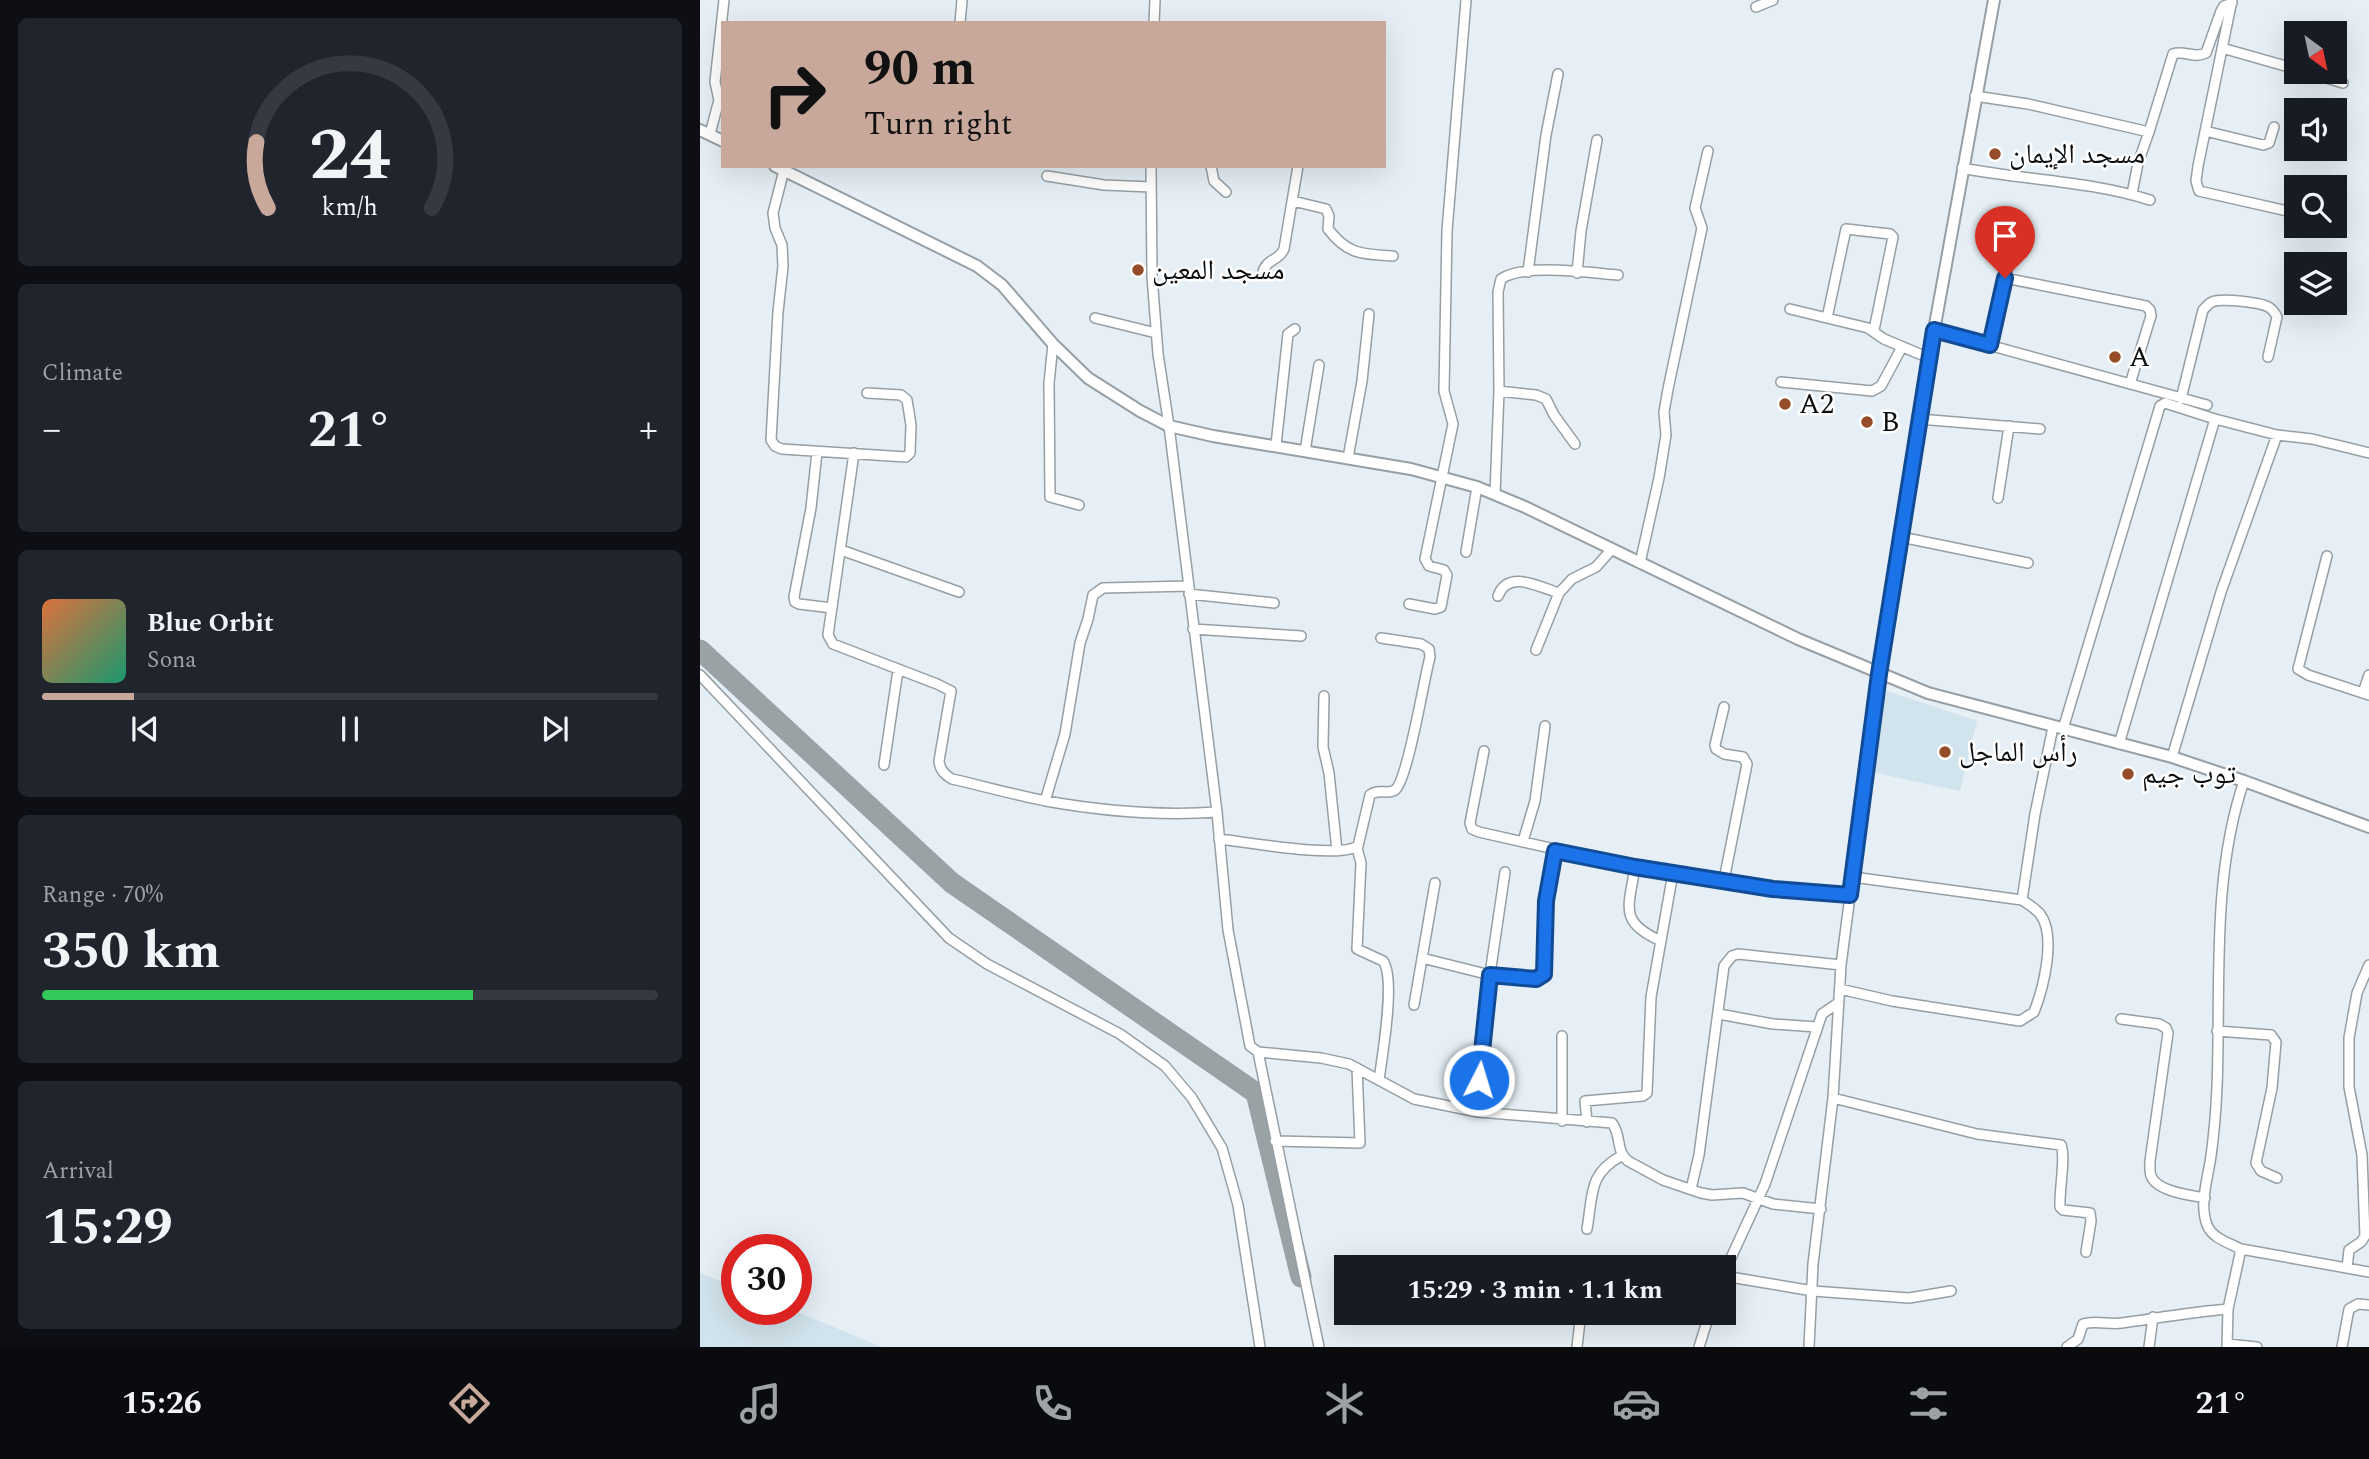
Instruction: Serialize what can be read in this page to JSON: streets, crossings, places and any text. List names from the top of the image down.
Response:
{
  "places": [
    "مسجد الإيمان",
    "مسجد المعين",
    "A",
    "A2",
    "B",
    "رأس الماجل",
    "توب جيم"
  ],
  "north": "bottom right",
  "page": {
    "turn": ["90 m", "Turn right"],
    "tile": [
      "Climate",
      ["Range · 70%", "350 km"],
      ["Arrival", "15:29"]
    ],
    "heat": ["−", "21°", "+"],
    "song": ["Blue Orbit", "Sona"],
    "limit": "30",
    "trip": "15:29 · 3 min · 1.1 km",
    "tabs": ["15:26", "21°"],
    "gauge": ["24", "km/h"]
  }
}
